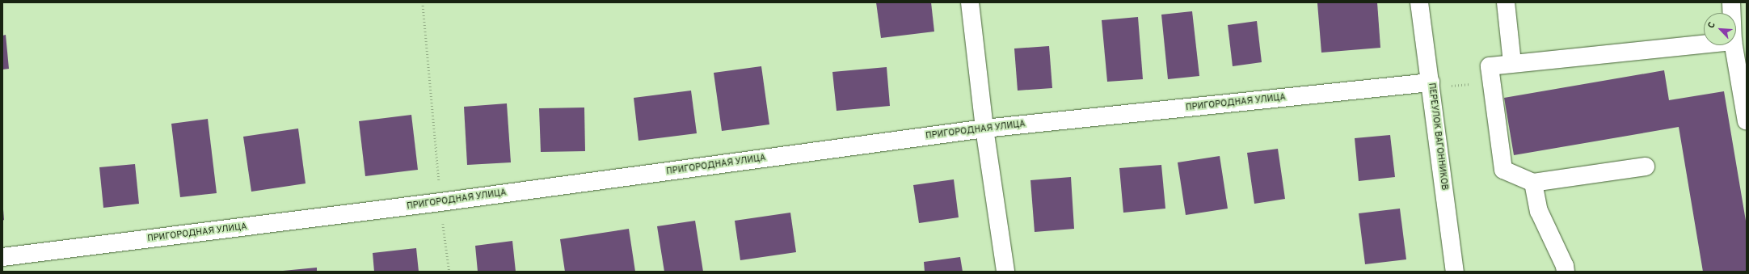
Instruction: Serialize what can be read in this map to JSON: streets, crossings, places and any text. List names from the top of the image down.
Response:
{
  "streets": {
    "street": ["ПРИГОРОДНАЯ УЛИЦА", "ПЕРЕУЛОК ВАГОННИКОВ"]
  },
  "crossings": [
    ["ПРИГОРОДНАЯ УЛИЦА", "ПЕРЕУЛОК ВАГОННИКОВ"]
  ],
  "north": "top left"
}
